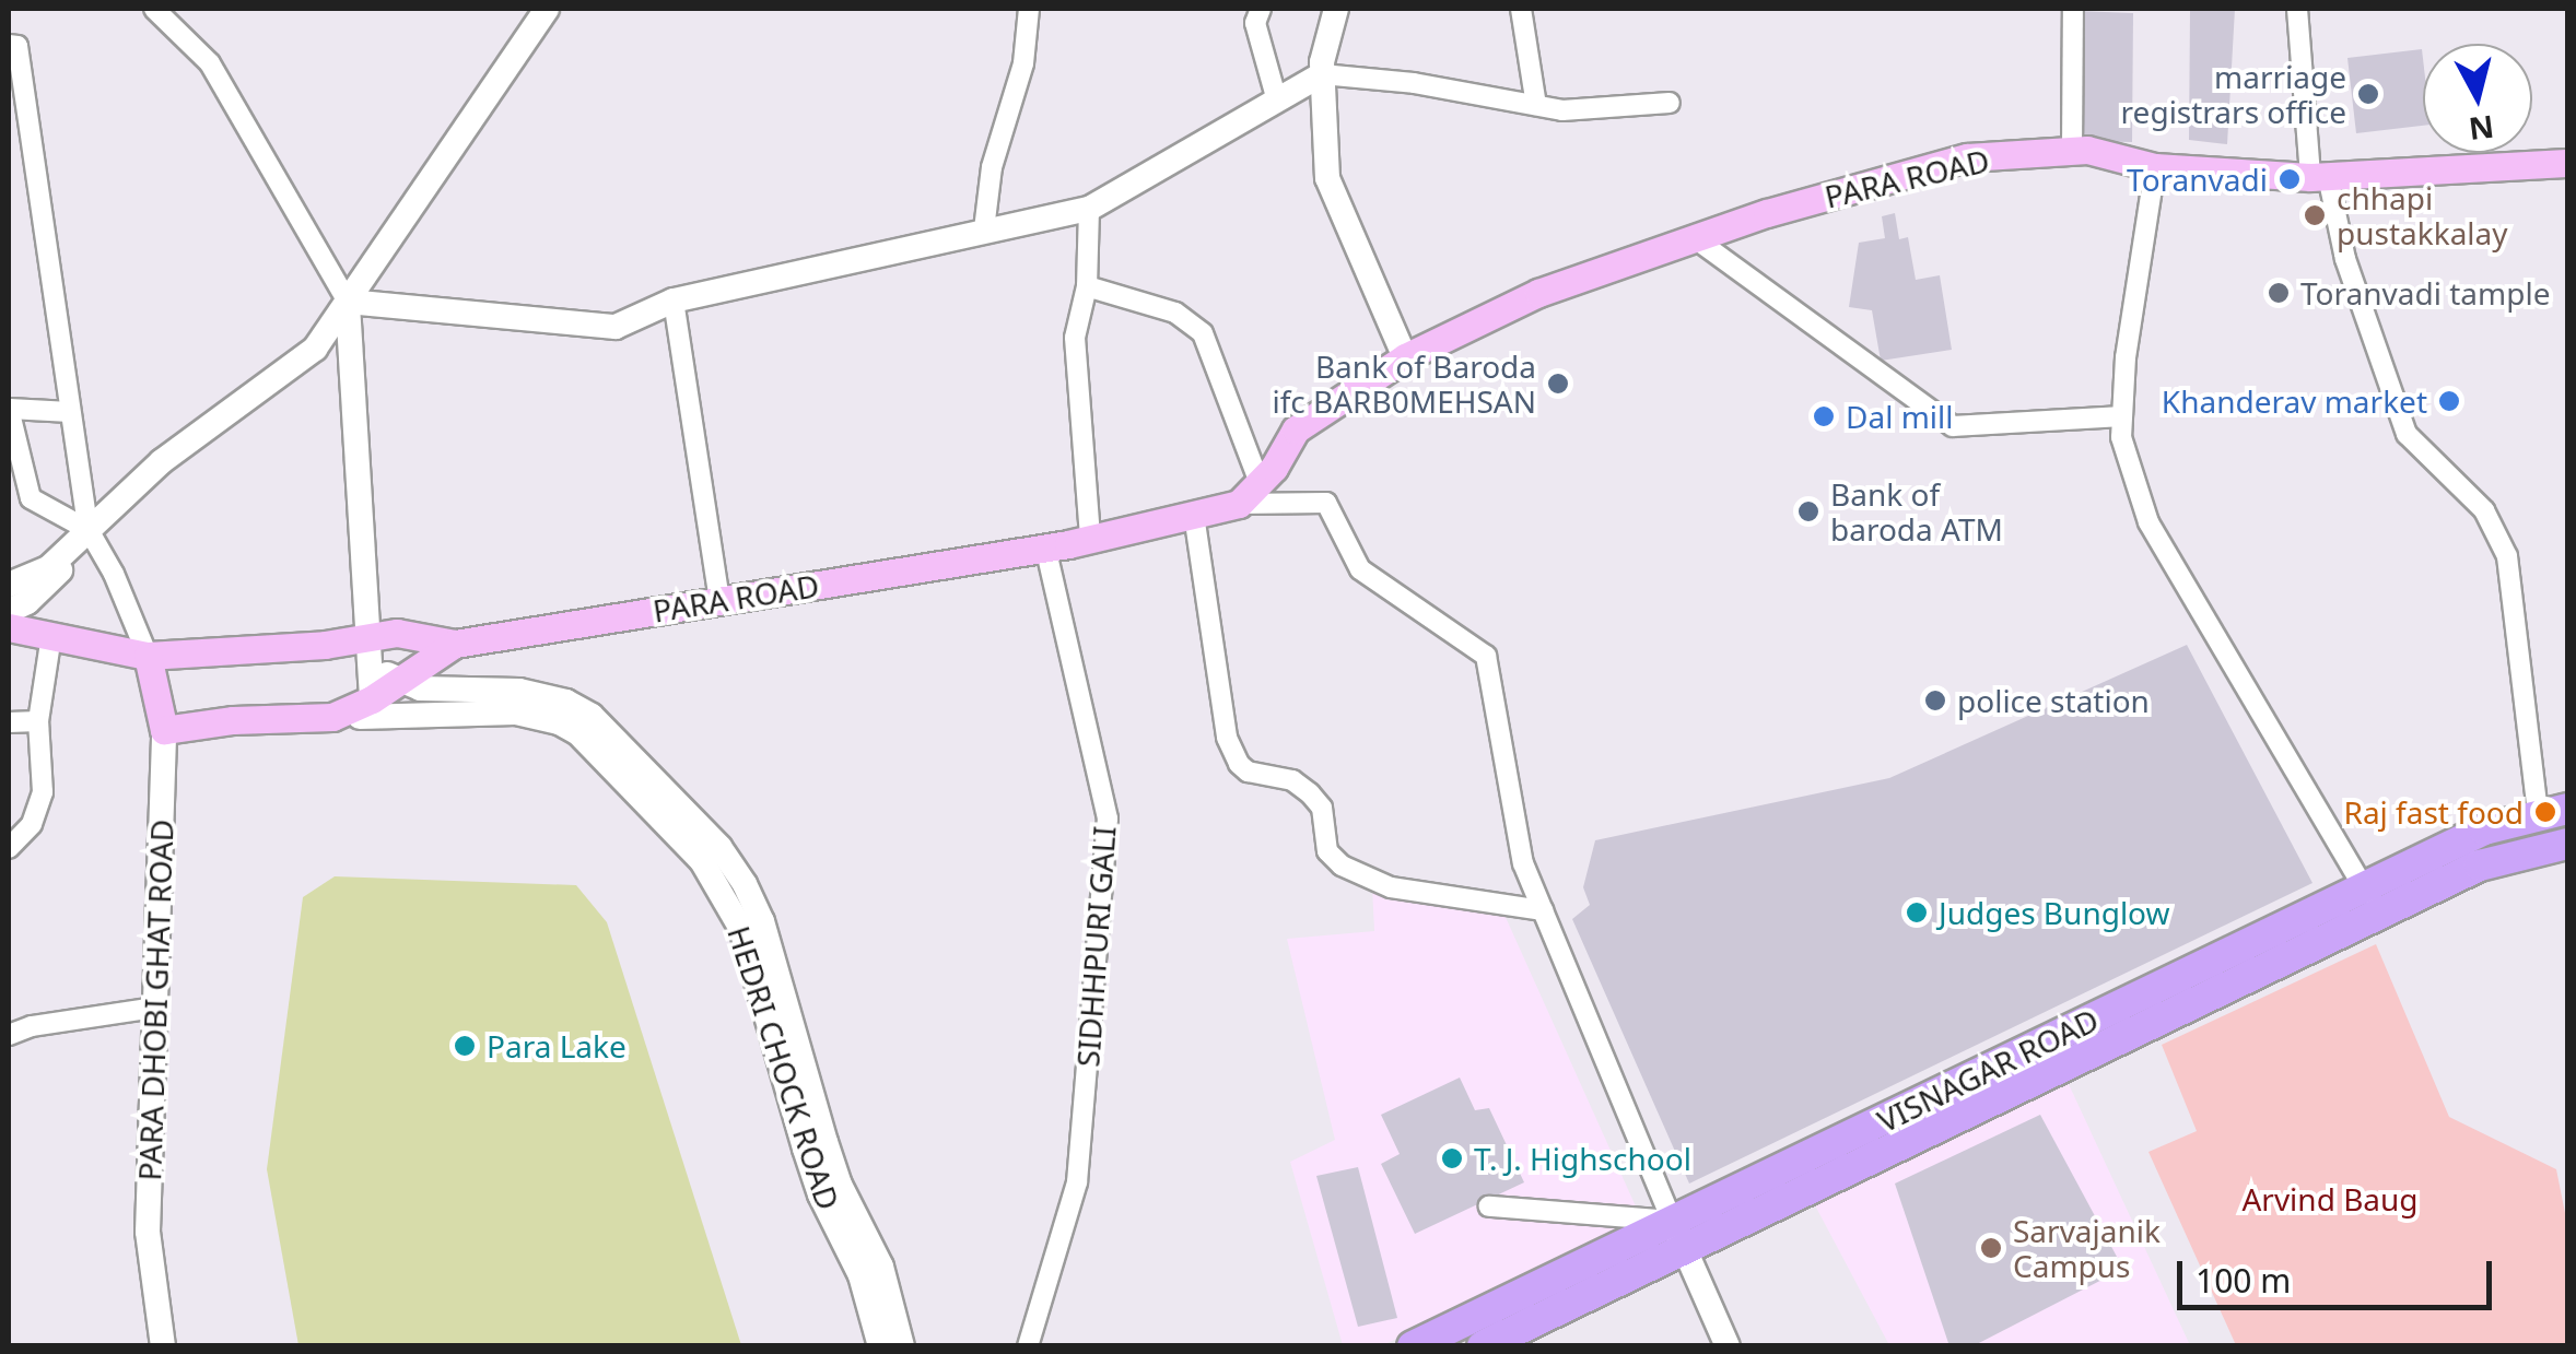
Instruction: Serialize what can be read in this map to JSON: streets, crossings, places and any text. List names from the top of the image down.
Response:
{
  "streets": {
    "main road": ["PARA ROAD", "PARA DHOBI GHAT ROAD", "VISNAGAR ROAD"],
    "street": ["SIDHHPURI GALI", "HEDRI CHOCK ROAD"]
  },
  "crossings": [
    ["PARA ROAD", "SIDHHPURI GALI"],
    ["PARA ROAD", "PARA DHOBI GHAT ROAD"],
    ["PARA ROAD", "HEDRI CHOCK ROAD"]
  ],
  "parks": ["Arvind Baug"],
  "places": [
    "marriage registrars office",
    "Toranvadi",
    "chhapi pustakkalay",
    "Toranvadi tample",
    "Bank of Baroda ifc BARB0MEHSAN",
    "Khanderav market",
    "Dal mill",
    "Bank of baroda ATM",
    "police station",
    "Raj fast food",
    "Judges Bunglow",
    "Para Lake",
    "T. J. Highschool",
    "Sarvajanik Campus"
  ],
  "scale_bar": "100 m",
  "north": "bottom"
}
